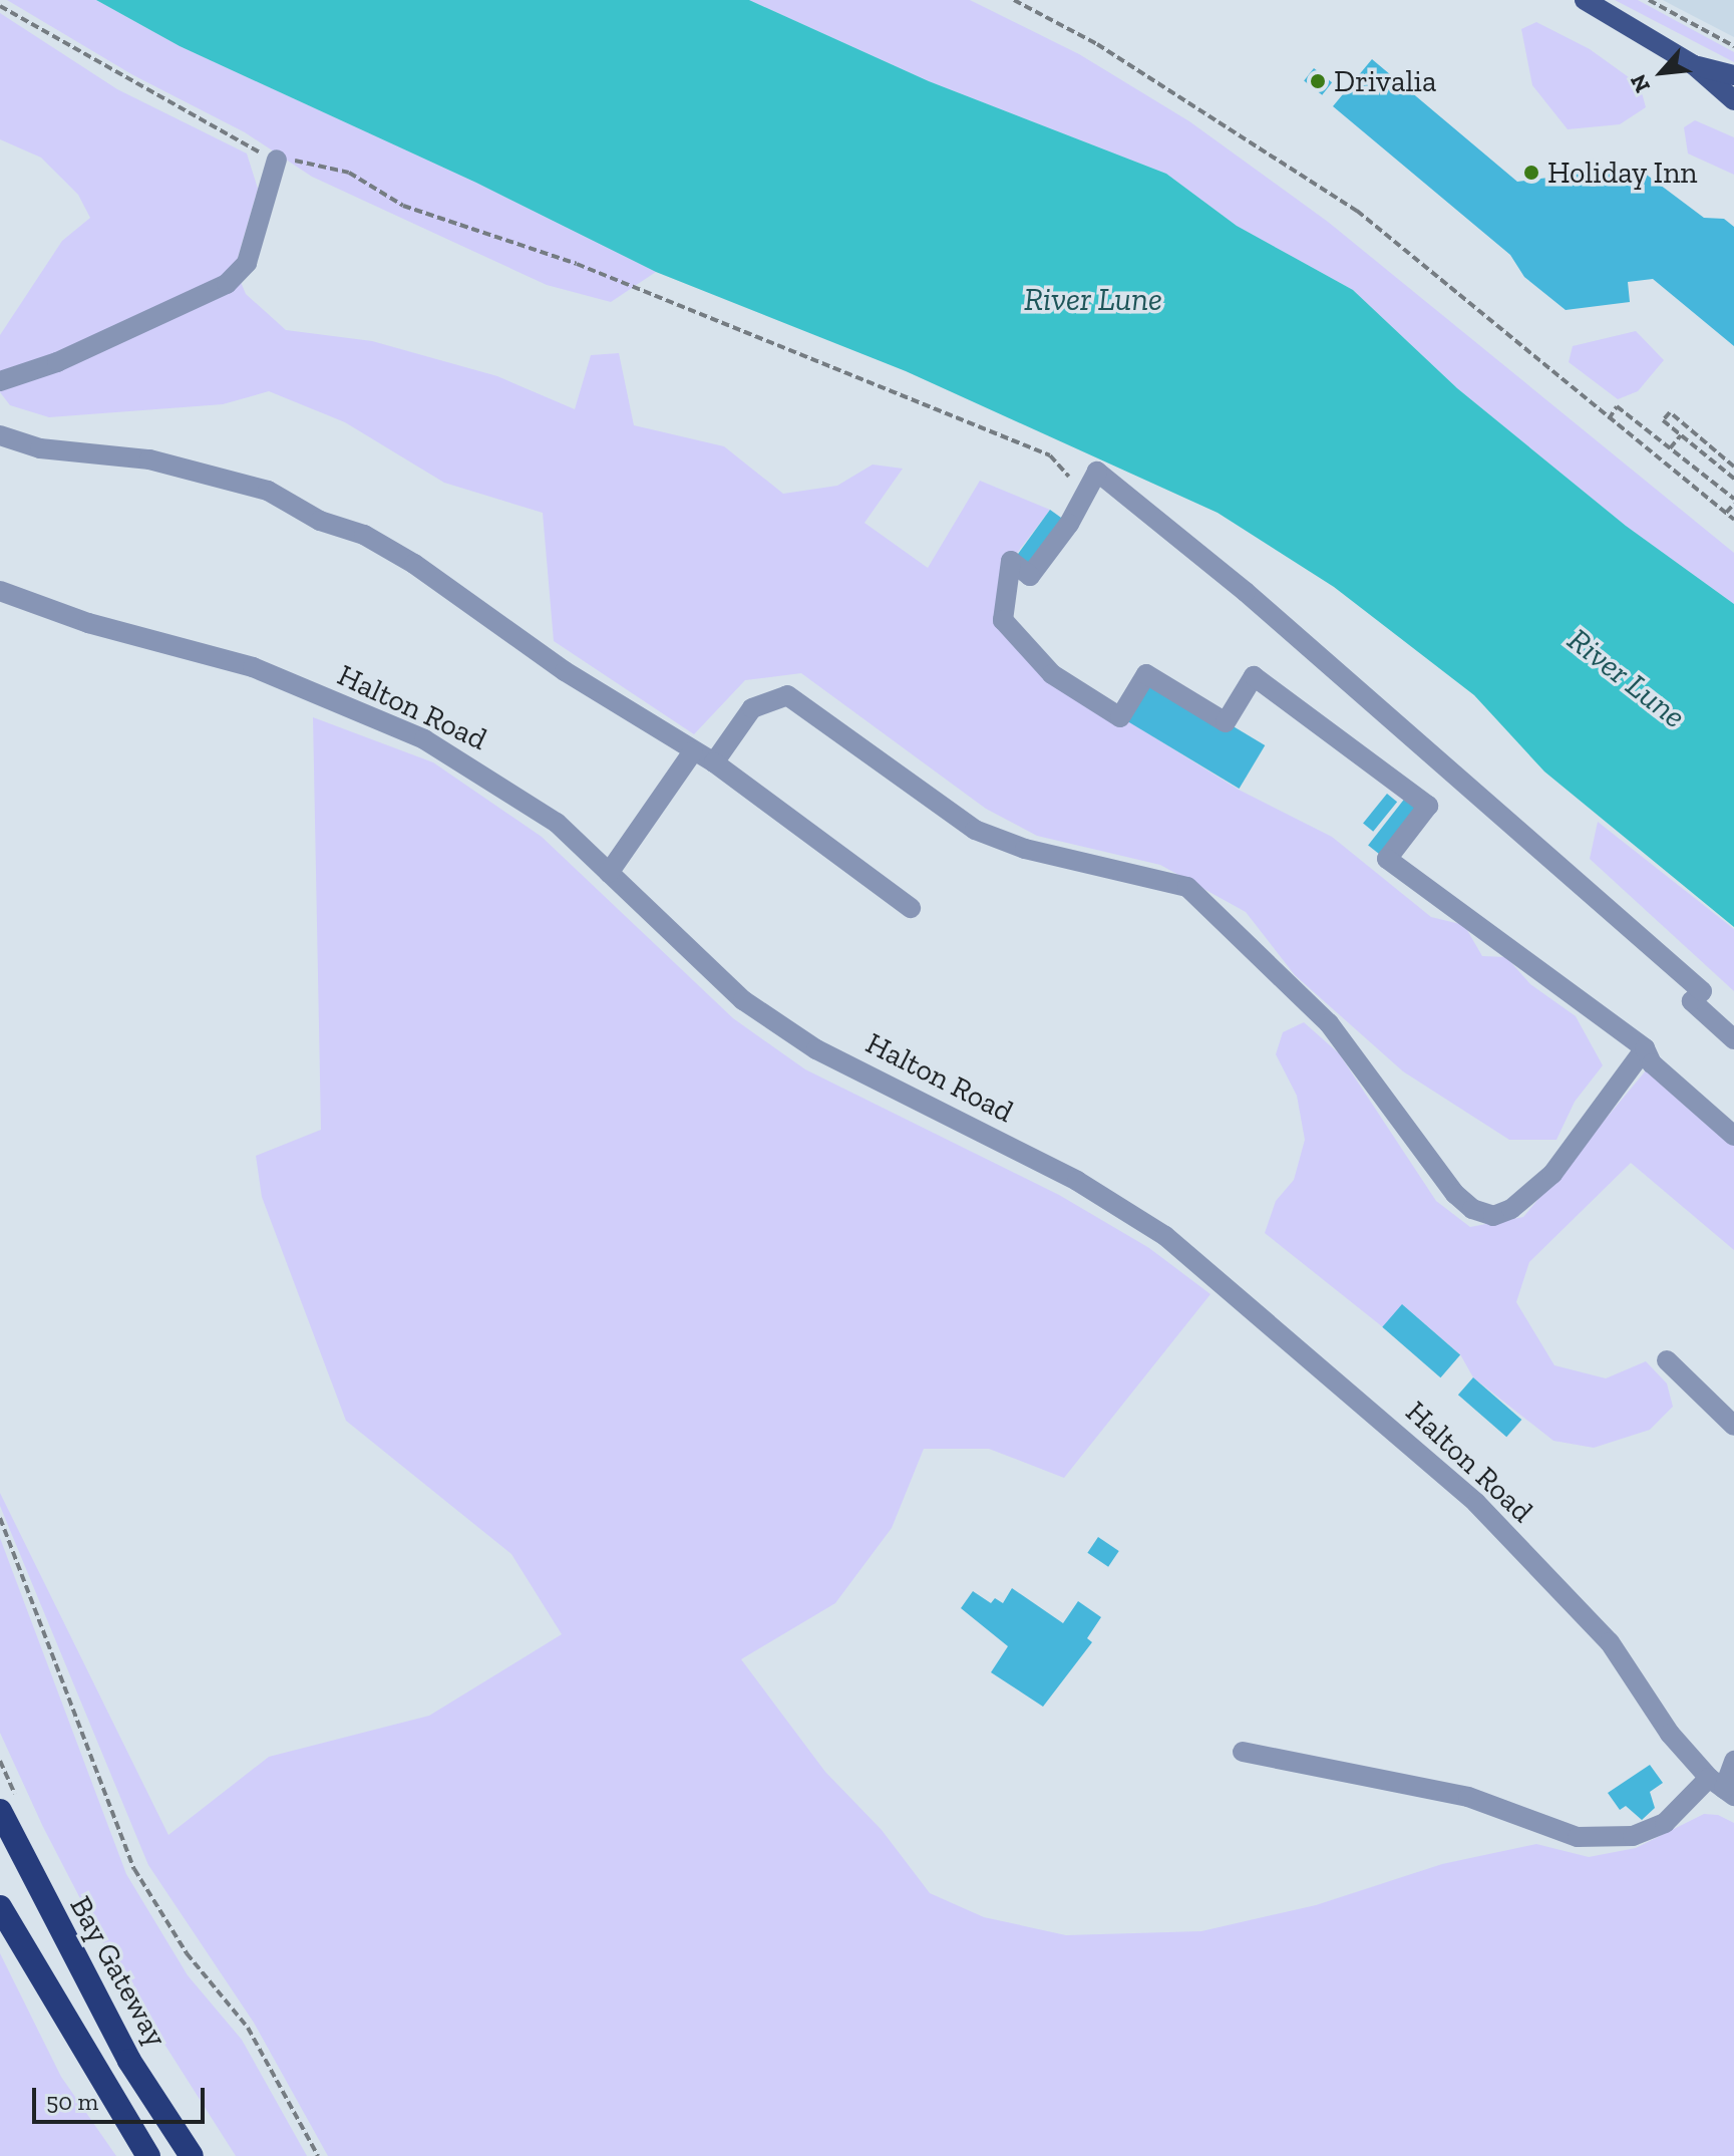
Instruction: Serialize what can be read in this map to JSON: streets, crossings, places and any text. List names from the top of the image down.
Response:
{
  "streets": {
    "highway": ["Bay Gateway"],
    "street": ["Halton Road"]
  },
  "water": ["River Lune"],
  "places": ["Drivalia", "Holiday Inn"],
  "scale_bar": "50 m",
  "north": "bottom left"
}
